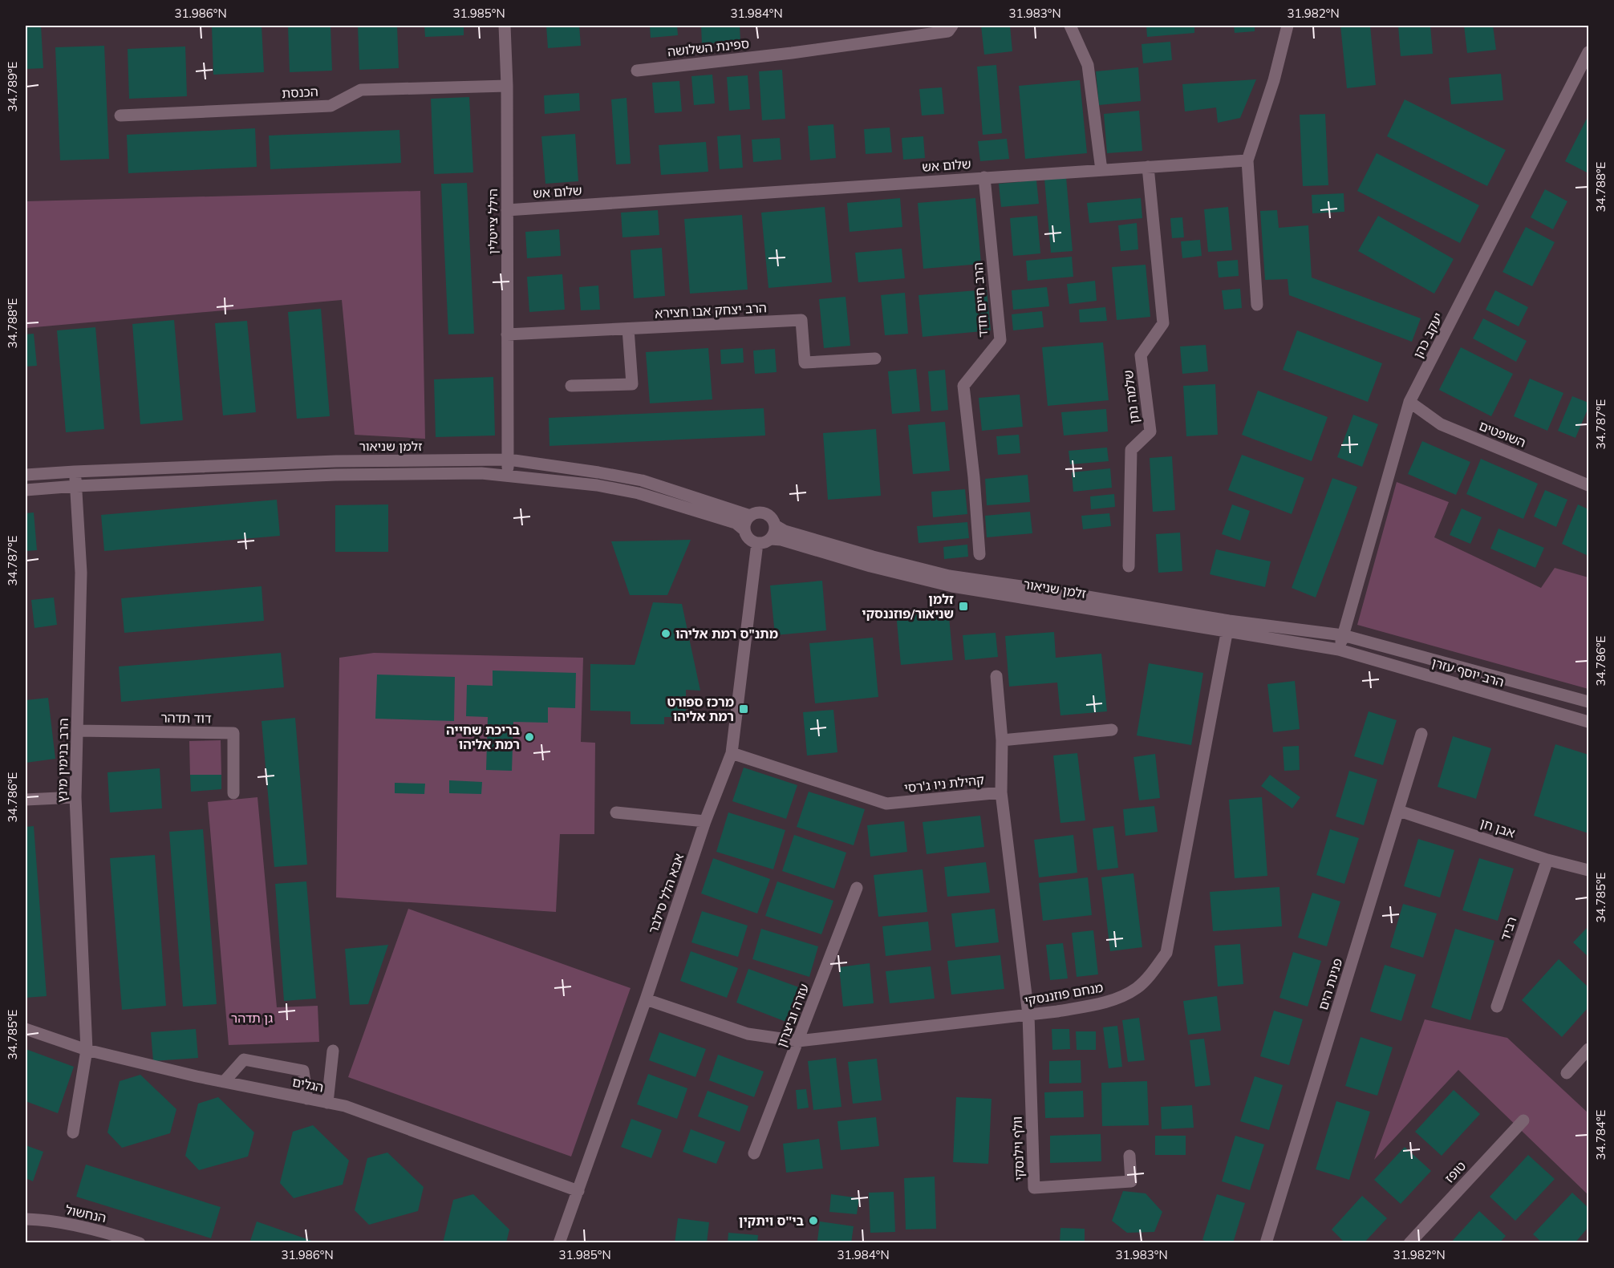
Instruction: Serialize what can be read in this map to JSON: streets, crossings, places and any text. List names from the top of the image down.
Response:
{
  "streets": {
    "street": [
      "ספינת השלושה",
      "הכנסת",
      "שלום אש",
      "הילל צייטלין",
      "הרב חיים חדד",
      "הרב יצחק אבו חצירא",
      "יעקב כהן",
      "שלמה נתן",
      "השופטים",
      "זלמן שניאור",
      "הרב יוסף עזרן",
      "דוד תדהר",
      "הרב בנימין מינץ",
      "קהילת ניו ג'רסי",
      "אבן חן",
      "אבא הלל סילבר",
      "רביד",
      "פנינת הים",
      "מנחם פוזננסקי",
      "עזרה וביצרון",
      "הגלים",
      "וולף וילנסקי",
      "טופז",
      "הנחשול"
    ]
  },
  "crossings": [
    ["הכנסת", "הילל צייטלין"],
    ["שלום אש", "הילל צייטלין"],
    ["שלום אש", "הרב חיים חדד"],
    ["שלום אש", "שלמה נתן"],
    ["הילל צייטלין", "הרב יצחק אבו חצירא"],
    ["הילל צייטלין", "זלמן שניאור"],
    ["יעקב כהן", "השופטים"],
    ["יעקב כהן", "זלמן שניאור"],
    ["יעקב כהן", "הרב יוסף עזרן"],
    ["זלמן שניאור", "הרב יוסף עזרן"],
    ["זלמן שניאור", "הרב בנימין מינץ"],
    ["זלמן שניאור", "אבא הלל סילבר"],
    ["זלמן שניאור", "מנחם פוזננסקי"],
    ["דוד תדהר", "הרב בנימין מינץ"],
    ["הרב בנימין מינץ", "הגלים"],
    ["קהילת ניו ג'רסי", "אבא הלל סילבר"],
    ["קהילת ניו ג'רסי", "מנחם פוזננסקי"],
    ["קהילת ניו ג'רסי", "וולף וילנסקי"],
    ["אבן חן", "רביד"],
    ["אבן חן", "פנינת הים"],
    ["אבא הלל סילבר", "מנחם פוזננסקי"],
    ["אבא הלל סילבר", "הגלים"],
    ["מנחם פוזננסקי", "עזרה וביצרון"],
    ["מנחם פוזננסקי", "וולף וילנסקי"]
  ],
  "parks": ["גן תדהר"],
  "places": {
    "transit": ["זלמן שניאור/פוזננסקי", "מרכז ספורט רמת אליהו"],
    "other": ["מתנ\"ס רמת אליהו", "בריכת שחייה רמת אליהו", "בי''ס ויתקין"]
  },
  "coordinates": [
    "31.986°N",
    "31.985°N",
    "31.984°N",
    "31.983°N",
    "31.982°N",
    "34.789°E",
    "34.788°E",
    "34.787°E",
    "34.786°E",
    "34.785°E",
    "34.784°E"
  ]
}
